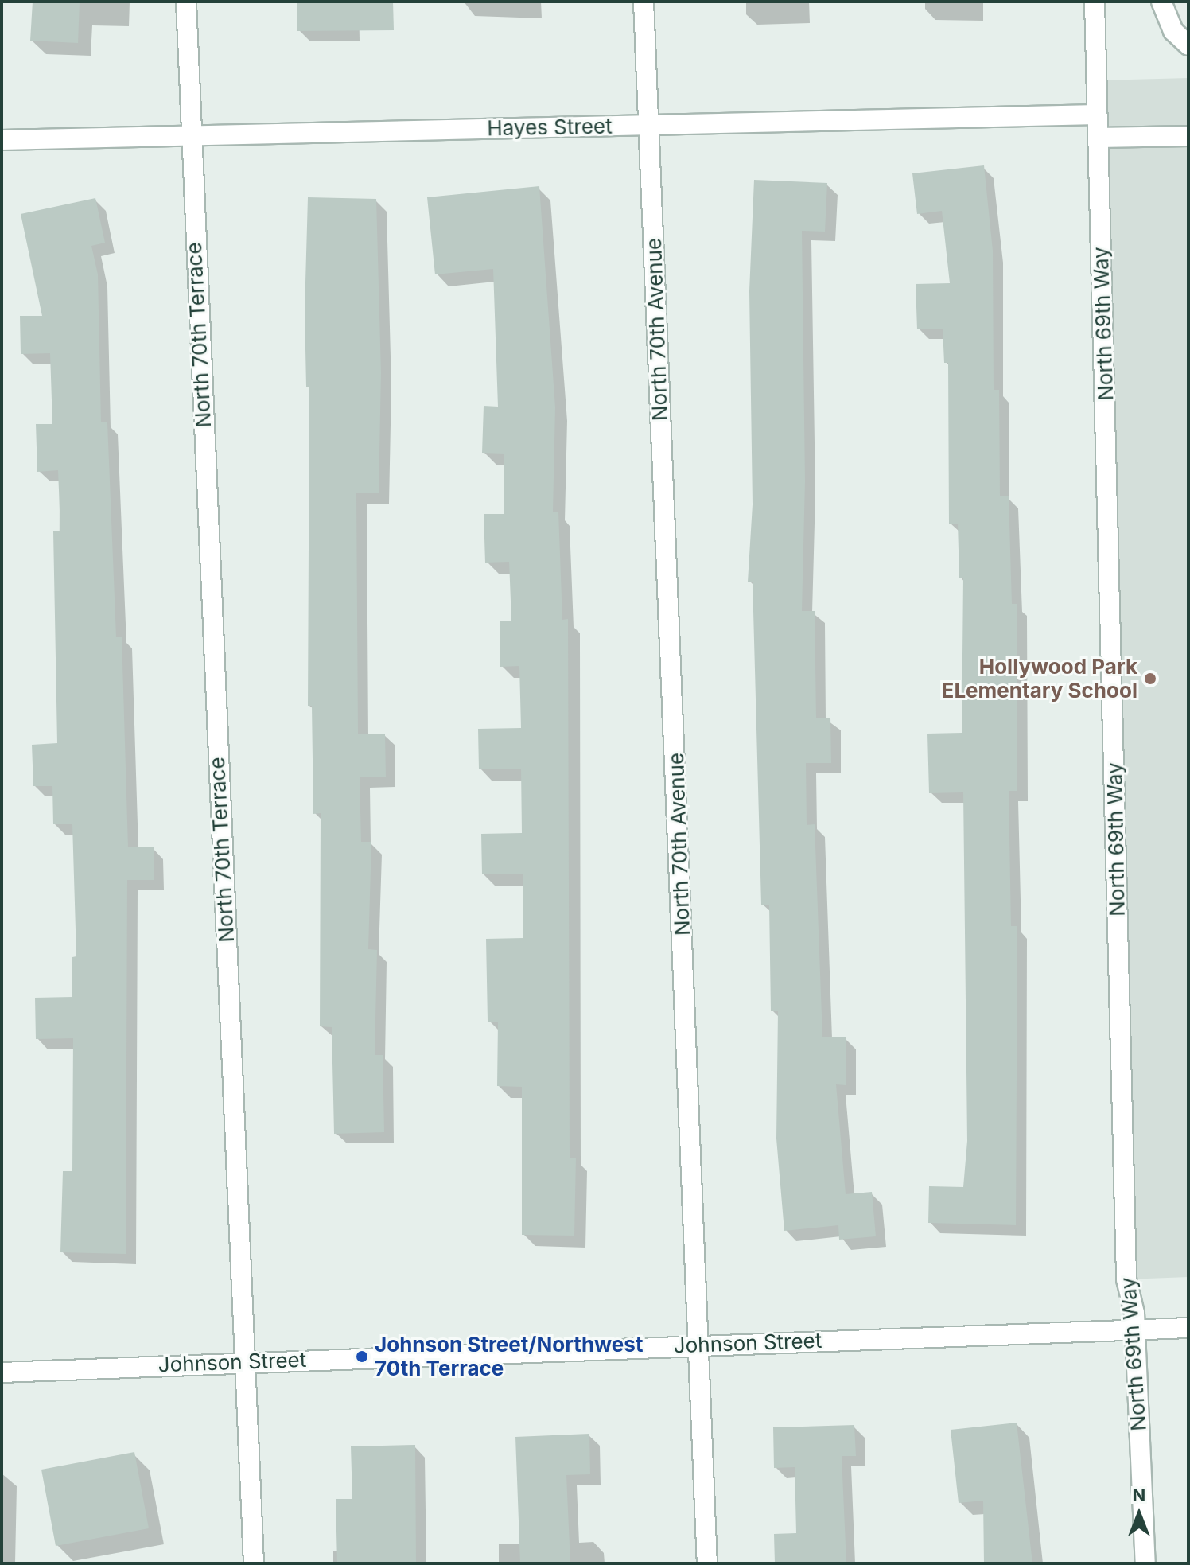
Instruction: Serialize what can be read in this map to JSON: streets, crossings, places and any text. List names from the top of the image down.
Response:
{
  "streets": {
    "street": [
      "Hayes Street",
      "North 69th Way",
      "North 70th Avenue",
      "North 70th Terrace",
      "Johnson Street"
    ]
  },
  "crossings": [
    ["Hayes Street", "North 69th Way"],
    ["Hayes Street", "North 70th Avenue"],
    ["Hayes Street", "North 70th Terrace"],
    ["North 69th Way", "Johnson Street"],
    ["North 70th Avenue", "Johnson Street"],
    ["North 70th Terrace", "Johnson Street"]
  ],
  "places": ["Hollywood Park ELementary School", "Johnson Street/Northwest 70th Terrace"],
  "north": "top"
}
